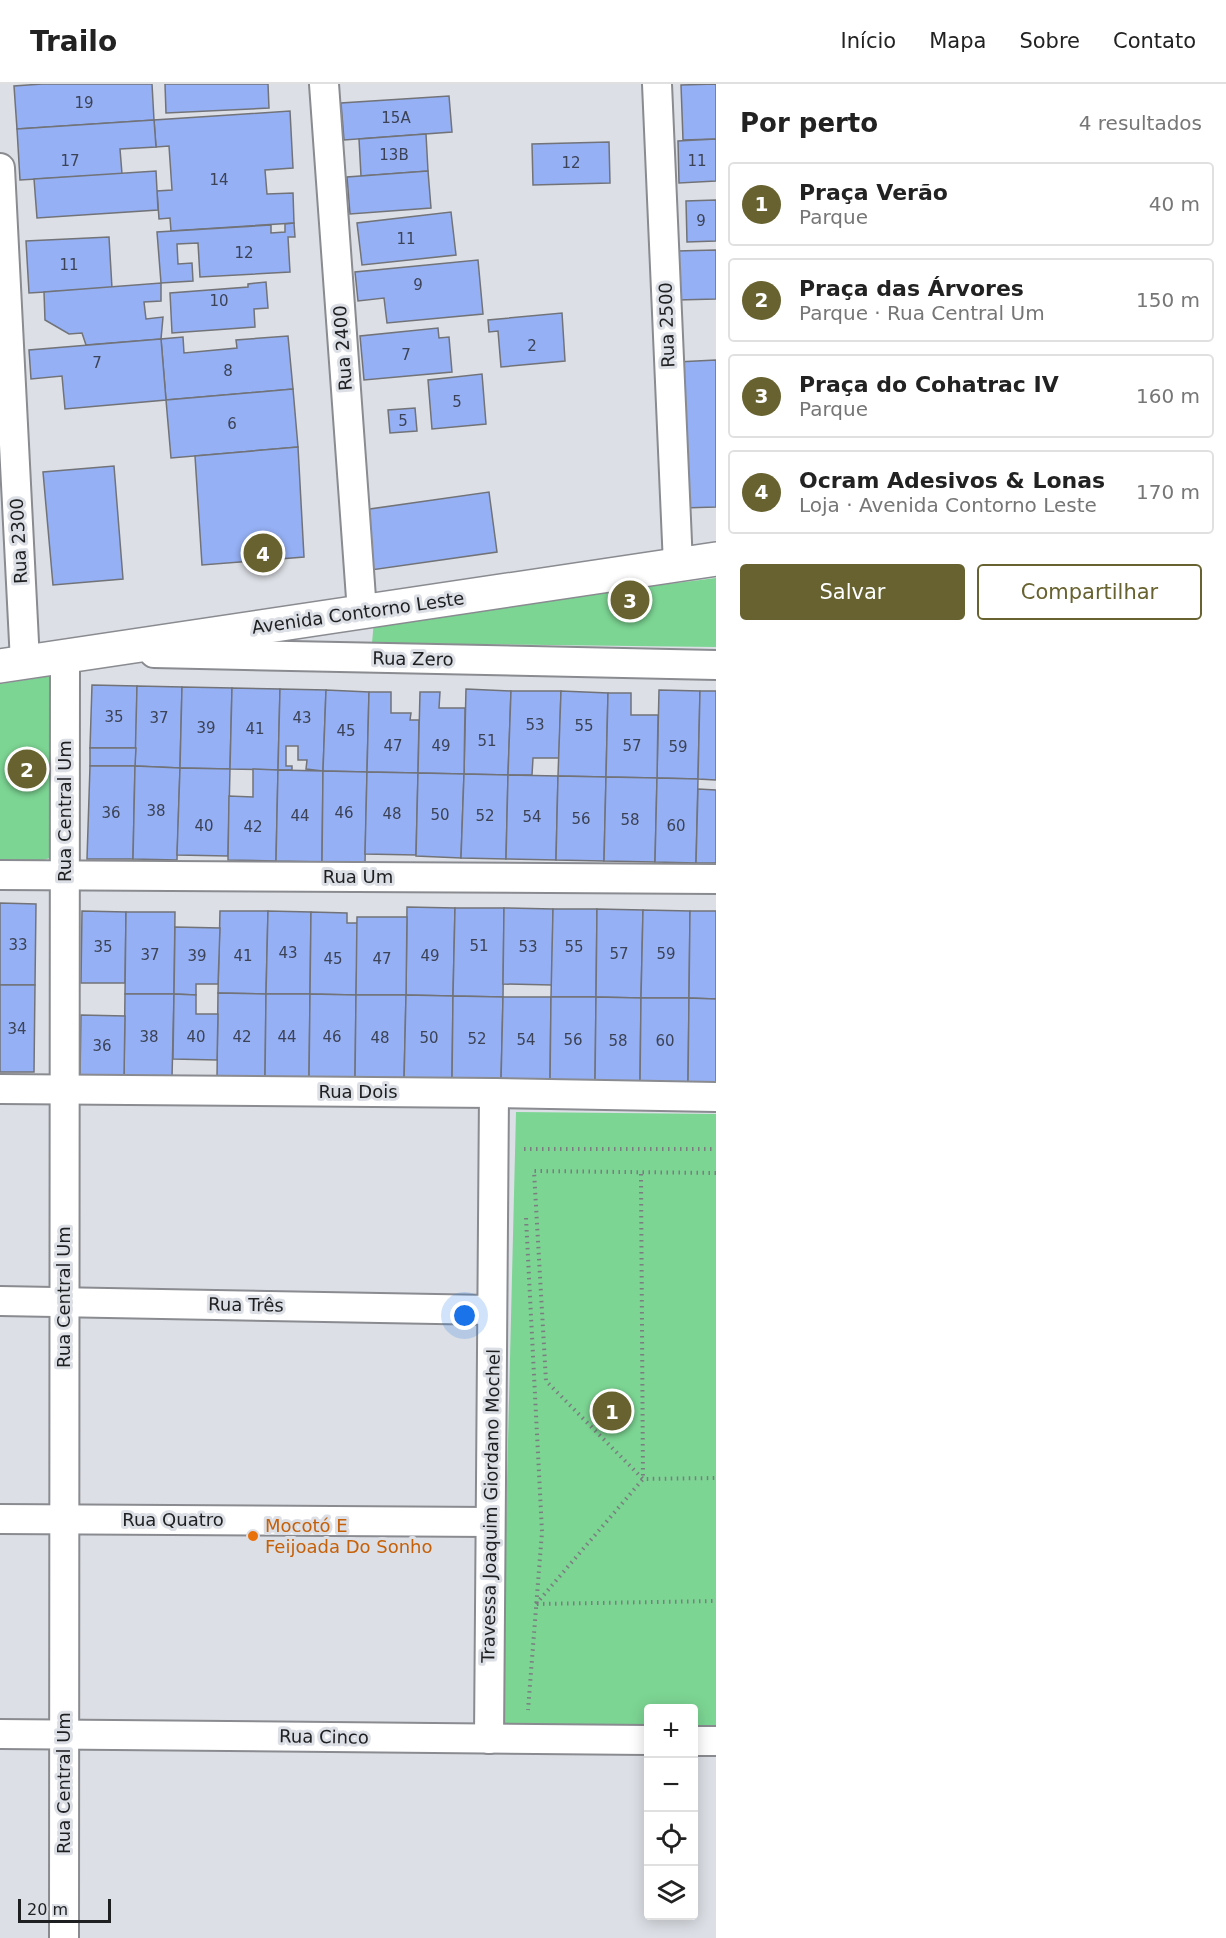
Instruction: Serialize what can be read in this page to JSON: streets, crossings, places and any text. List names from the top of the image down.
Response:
{
  "streets": {
    "main road": ["Avenida Contorno Leste"],
    "street": [
      "Rua 2500",
      "Rua 2400",
      "Rua 2300",
      "Rua Zero",
      "Rua Central Um",
      "Rua Um",
      "Rua Dois",
      "Rua Três",
      "Travessa Joaquim Giordano Mochel",
      "Rua Quatro",
      "Rua Cinco"
    ]
  },
  "crossings": [
    ["Rua 2500", "Avenida Contorno Leste"],
    ["Rua 2400", "Avenida Contorno Leste"],
    ["Rua 2300", "Avenida Contorno Leste"],
    ["Avenida Contorno Leste", "Rua Zero"],
    ["Avenida Contorno Leste", "Rua Central Um"],
    ["Rua Central Um", "Rua Um"],
    ["Rua Central Um", "Rua Dois"],
    ["Rua Central Um", "Rua Três"],
    ["Rua Central Um", "Rua Quatro"],
    ["Rua Central Um", "Rua Cinco"],
    ["Rua Dois", "Travessa Joaquim Giordano Mochel"],
    ["Rua Três", "Travessa Joaquim Giordano Mochel"],
    ["Travessa Joaquim Giordano Mochel", "Rua Quatro"],
    ["Travessa Joaquim Giordano Mochel", "Rua Cinco"]
  ],
  "places": ["Mocotó E Feijoada Do Sonho"],
  "house_numbers": [
    "19",
    "15A",
    "13B",
    "17",
    "11",
    "12",
    "14",
    "9",
    "11",
    "12",
    "11",
    "9",
    "10",
    "2",
    "7",
    "7",
    "8",
    "5",
    "5",
    "6",
    "35",
    "37",
    "43",
    "53",
    "55",
    "39",
    "41",
    "45",
    "51",
    "47",
    "49",
    "57",
    "59",
    "38",
    "36",
    "46",
    "48",
    "50",
    "44",
    "52",
    "54",
    "56",
    "58",
    "40",
    "60",
    "42",
    "33",
    "51",
    "35",
    "53",
    "55",
    "43",
    "57",
    "59",
    "37",
    "39",
    "41",
    "49",
    "45",
    "47",
    "34",
    "38",
    "40",
    "42",
    "44",
    "46",
    "48",
    "50",
    "52",
    "54",
    "56",
    "58",
    "60",
    "36"
  ],
  "scale_bar": "20 m",
  "page": {
    "header": "Trailo",
    "nav": [
      "Início",
      "Mapa",
      "Sobre",
      "Contato"
    ],
    "heading": ["Por perto", "4 resultados"],
    "list": [
      {
        "mark": "1",
        "name": "Praça Verão",
        "note": "Parque",
        "value": "40 m"
      },
      {
        "mark": "2",
        "name": "Praça das Árvores",
        "note": "Parque · Rua Central Um",
        "value": "150 m"
      },
      {
        "mark": "3",
        "name": "Praça do Cohatrac IV",
        "note": "Parque",
        "value": "160 m"
      },
      {
        "mark": "4",
        "name": "Ocram Adesivos & Lonas",
        "note": "Loja · Avenida Contorno Leste",
        "value": "170 m"
      }
    ],
    "pins": [
      "4",
      "3",
      "2",
      "1"
    ],
    "buttons": ["Salvar", "Compartilhar"],
    "map_buttons": ["+", "−"],
    "scale": "20 m"
  }
}
